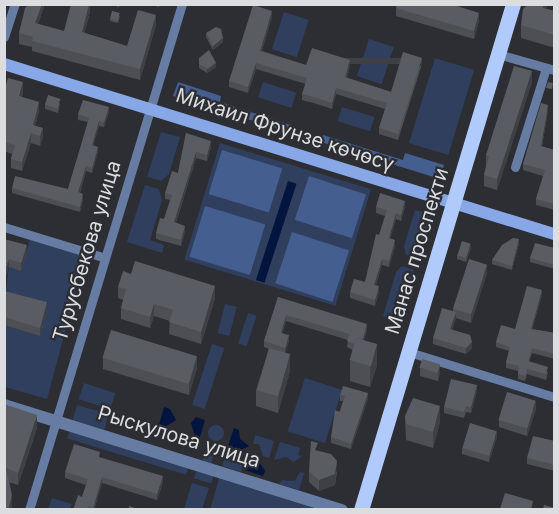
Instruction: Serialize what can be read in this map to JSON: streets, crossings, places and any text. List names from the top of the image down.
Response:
{
  "streets": {
    "main road": ["Михаил Фрунзе көчөсү", "Манас проспекти"],
    "street": ["Турусбекова улица", "Рыскулова улица"]
  },
  "crossings": [
    ["Михаил Фрунзе көчөсү", "Турусбекова улица"],
    ["Михаил Фрунзе көчөсү", "Манас проспекти"],
    ["Турусбекова улица", "Рыскулова улица"]
  ]
}
